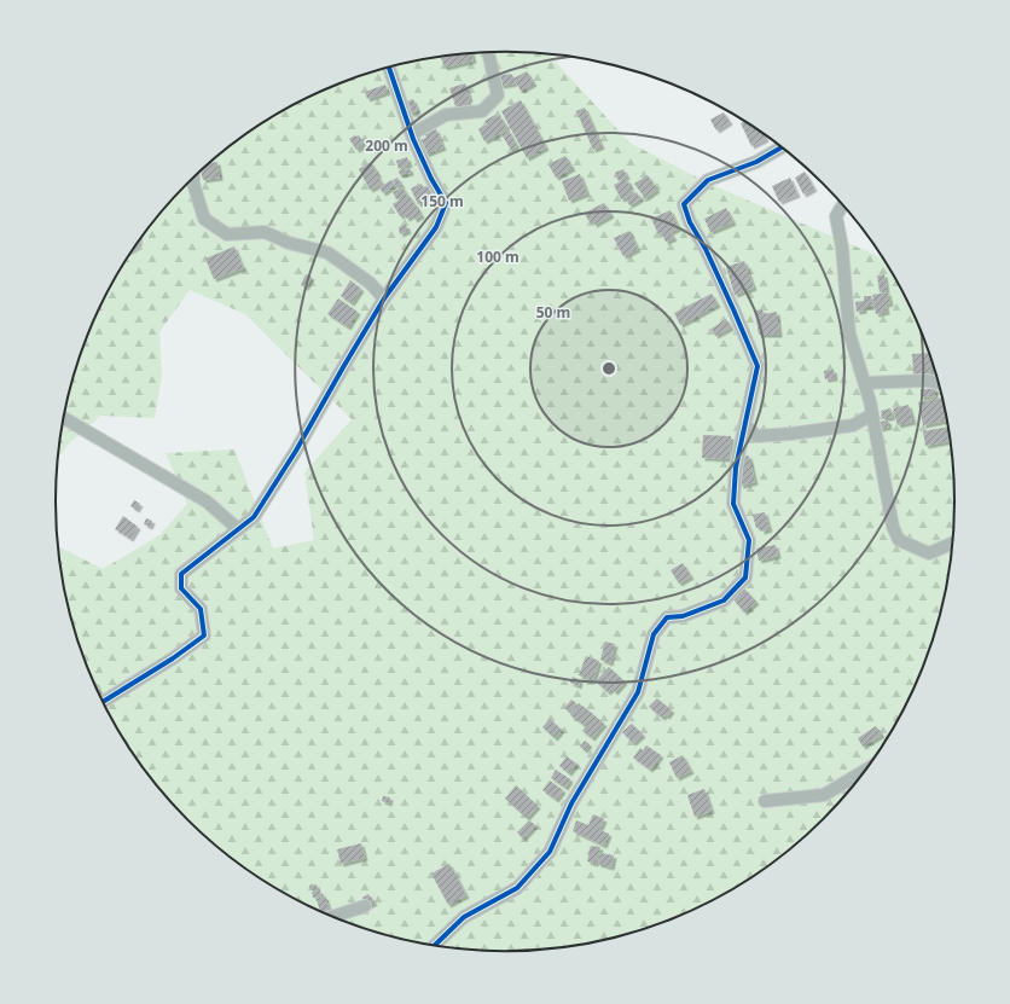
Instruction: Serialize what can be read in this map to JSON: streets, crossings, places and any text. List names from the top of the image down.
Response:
{
  "rings": [
    "200 m",
    "150 m",
    "100 m",
    "50 m"
  ]
}
